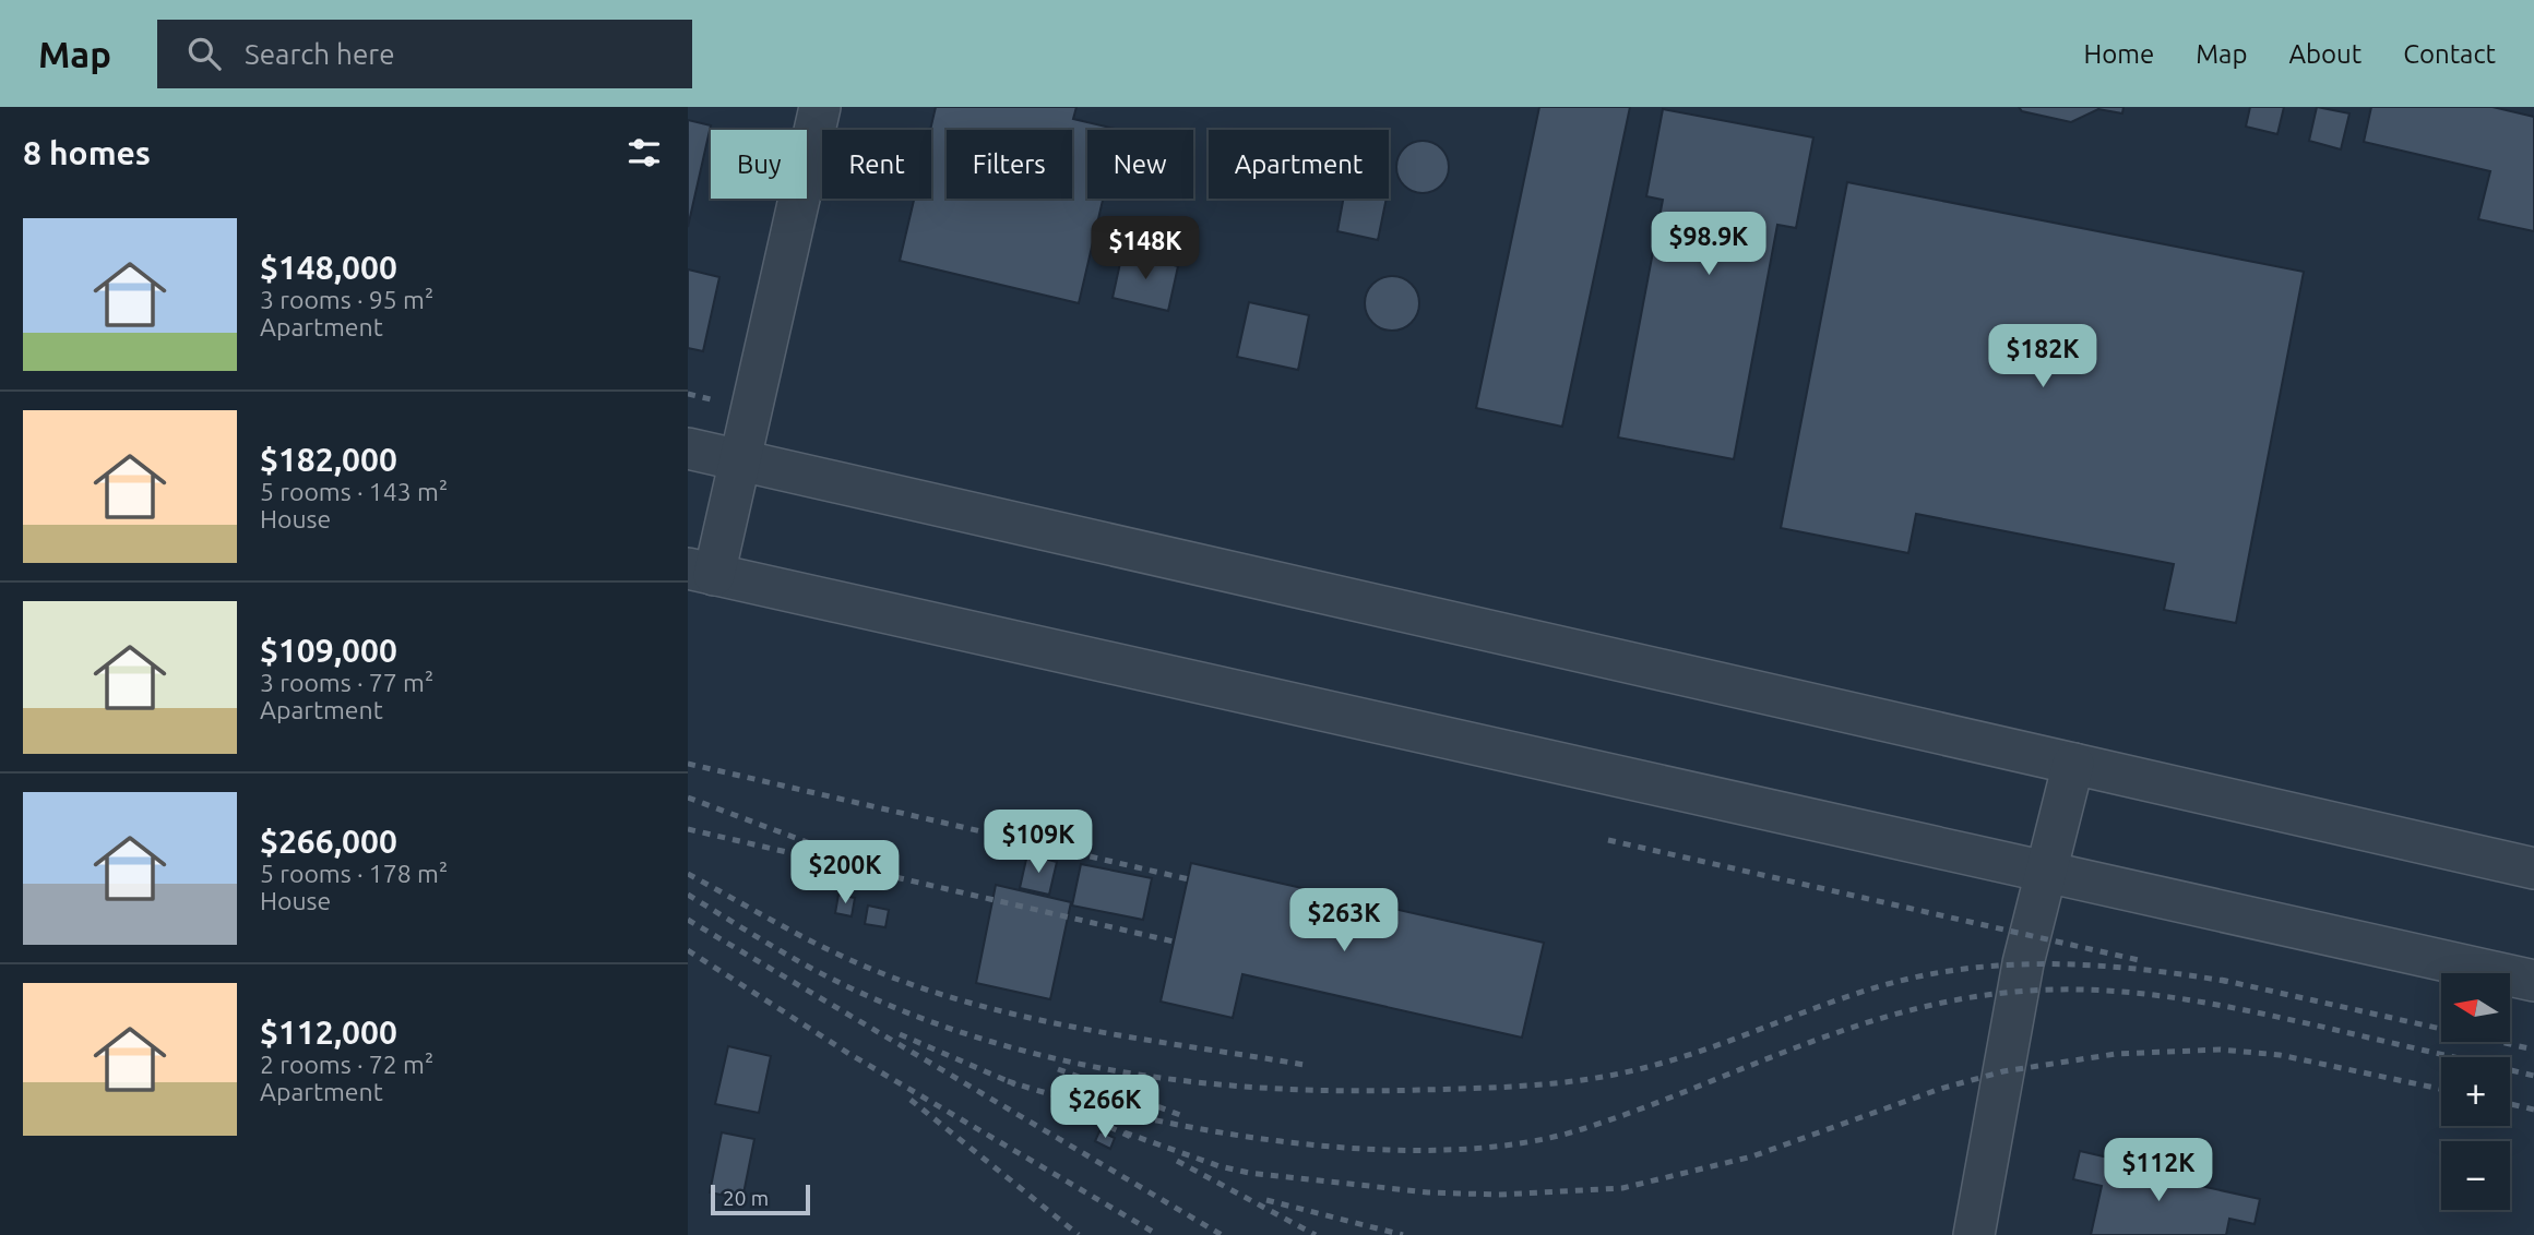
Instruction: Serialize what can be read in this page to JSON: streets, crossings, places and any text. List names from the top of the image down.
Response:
{
  "scale_bar": "20 m",
  "north": "left",
  "page": {
    "header": "Map",
    "search": "Search here",
    "nav": [
      "Home",
      "Map",
      "About",
      "Contact"
    ],
    "heading": "8 homes",
    "chip": [
      "Buy",
      "Rent",
      "Filters",
      "New",
      "Apartment"
    ],
    "list": [
      {
        "name": "$148,000",
        "note": "3 rooms · 95 m² · Apartment"
      },
      {
        "name": "$182,000",
        "note": "5 rooms · 143 m² · House"
      },
      {
        "name": "$109,000",
        "note": "3 rooms · 77 m² · Apartment"
      },
      {
        "name": "$266,000",
        "note": "5 rooms · 178 m² · House"
      },
      {
        "name": "$112,000",
        "note": "2 rooms · 72 m² · Apartment"
      }
    ],
    "price": [
      "$98.9K",
      "$148K",
      "$182K",
      "$109K",
      "$200K",
      "$263K",
      "$266K",
      "$112K"
    ],
    "map_buttons": ["+", "−"],
    "scale": "20 m"
  }
}
